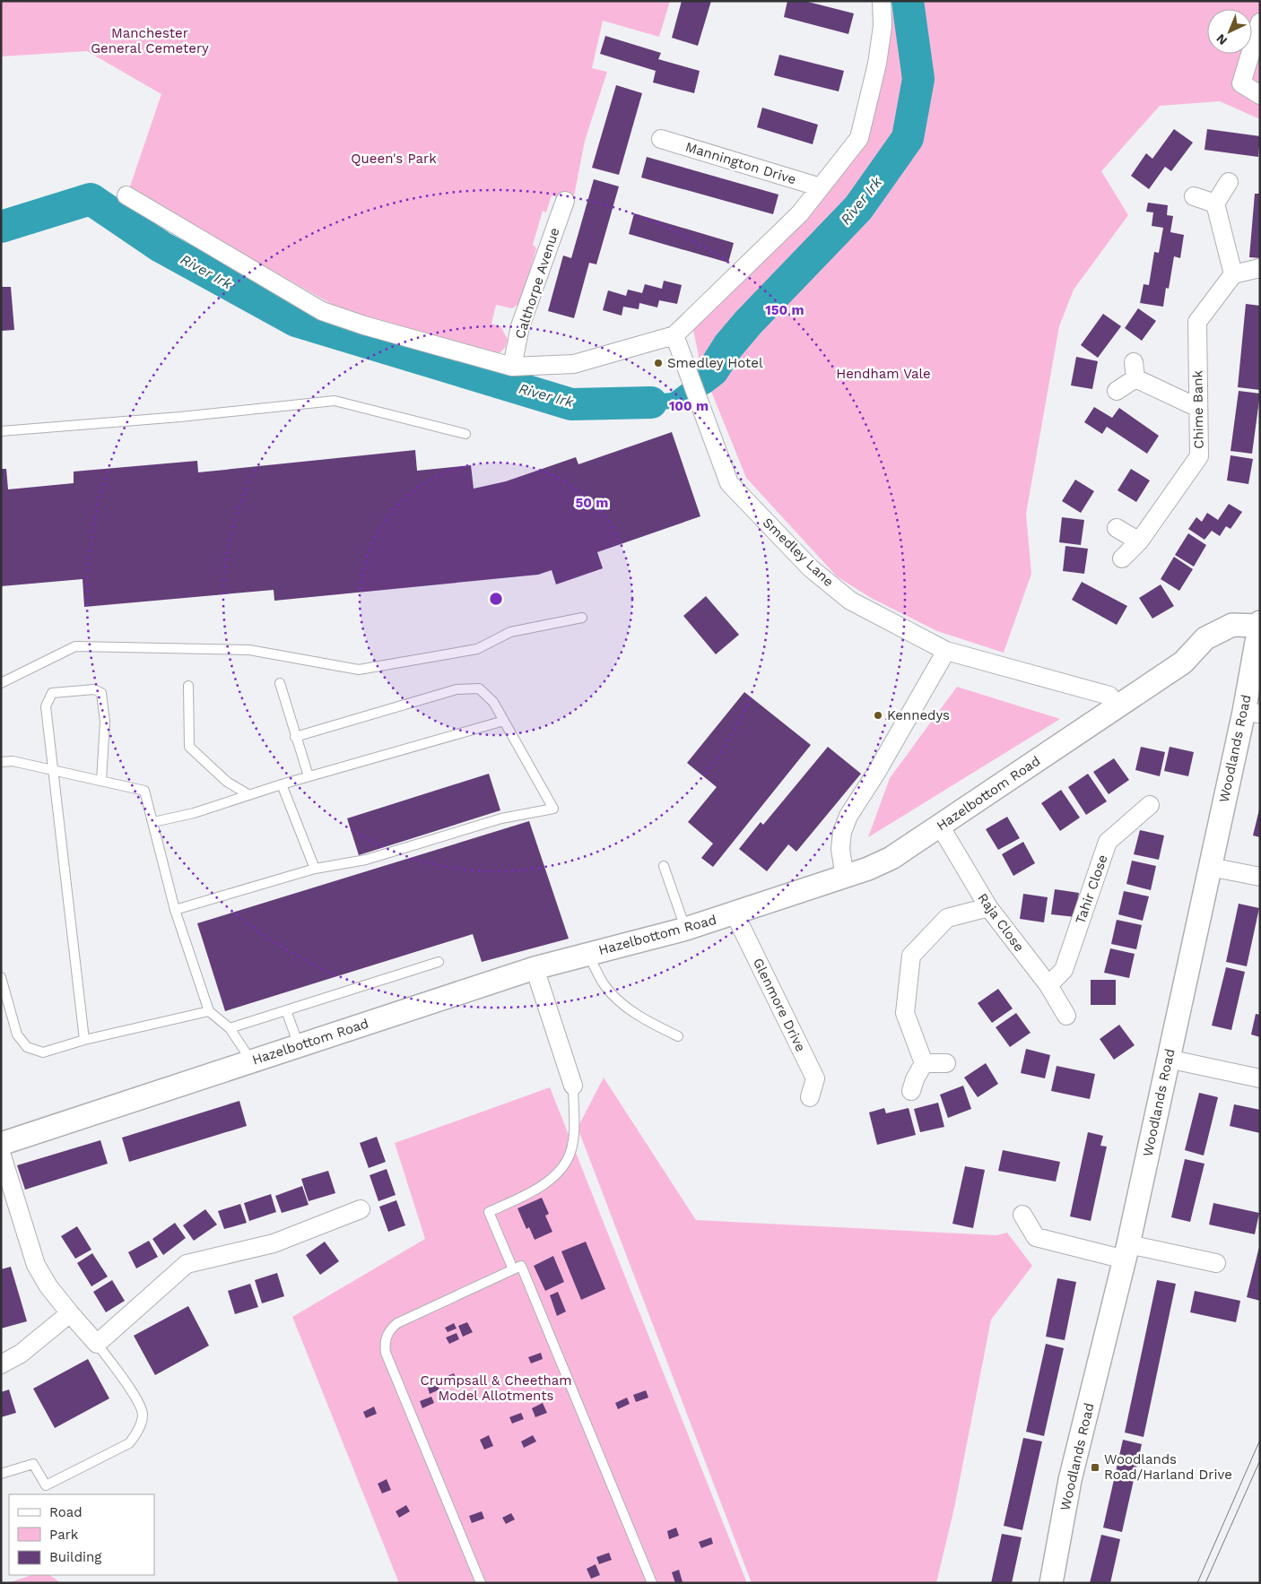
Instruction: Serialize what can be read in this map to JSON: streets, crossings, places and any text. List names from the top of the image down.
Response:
{
  "streets": {
    "street": [
      "Mannington Drive",
      "Calthorpe Avenue",
      "Chime Bank",
      "Smedley Lane",
      "Woodlands Road",
      "Hazelbottom Road",
      "Tahir Close",
      "Raja Close",
      "Glenmore Drive"
    ]
  },
  "crossings": [
    ["Smedley Lane", "Hazelbottom Road"],
    ["Woodlands Road", "Hazelbottom Road"],
    ["Hazelbottom Road", "Raja Close"],
    ["Hazelbottom Road", "Glenmore Drive"],
    ["Tahir Close", "Raja Close"]
  ],
  "water": ["River Irk"],
  "parks": [
    "Manchester General Cemetery",
    "Queen's Park",
    "Hendham Vale",
    "Crumpsall & Cheetham Model Allotments"
  ],
  "places": {
    "other": ["Smedley Hotel", "Kennedys"],
    "transit": ["Woodlands Road/Harland Drive"]
  },
  "legend": ["Road", "Park", "Building"],
  "north": "bottom left",
  "rings": ["150 m", "100 m", "50 m"]
}
